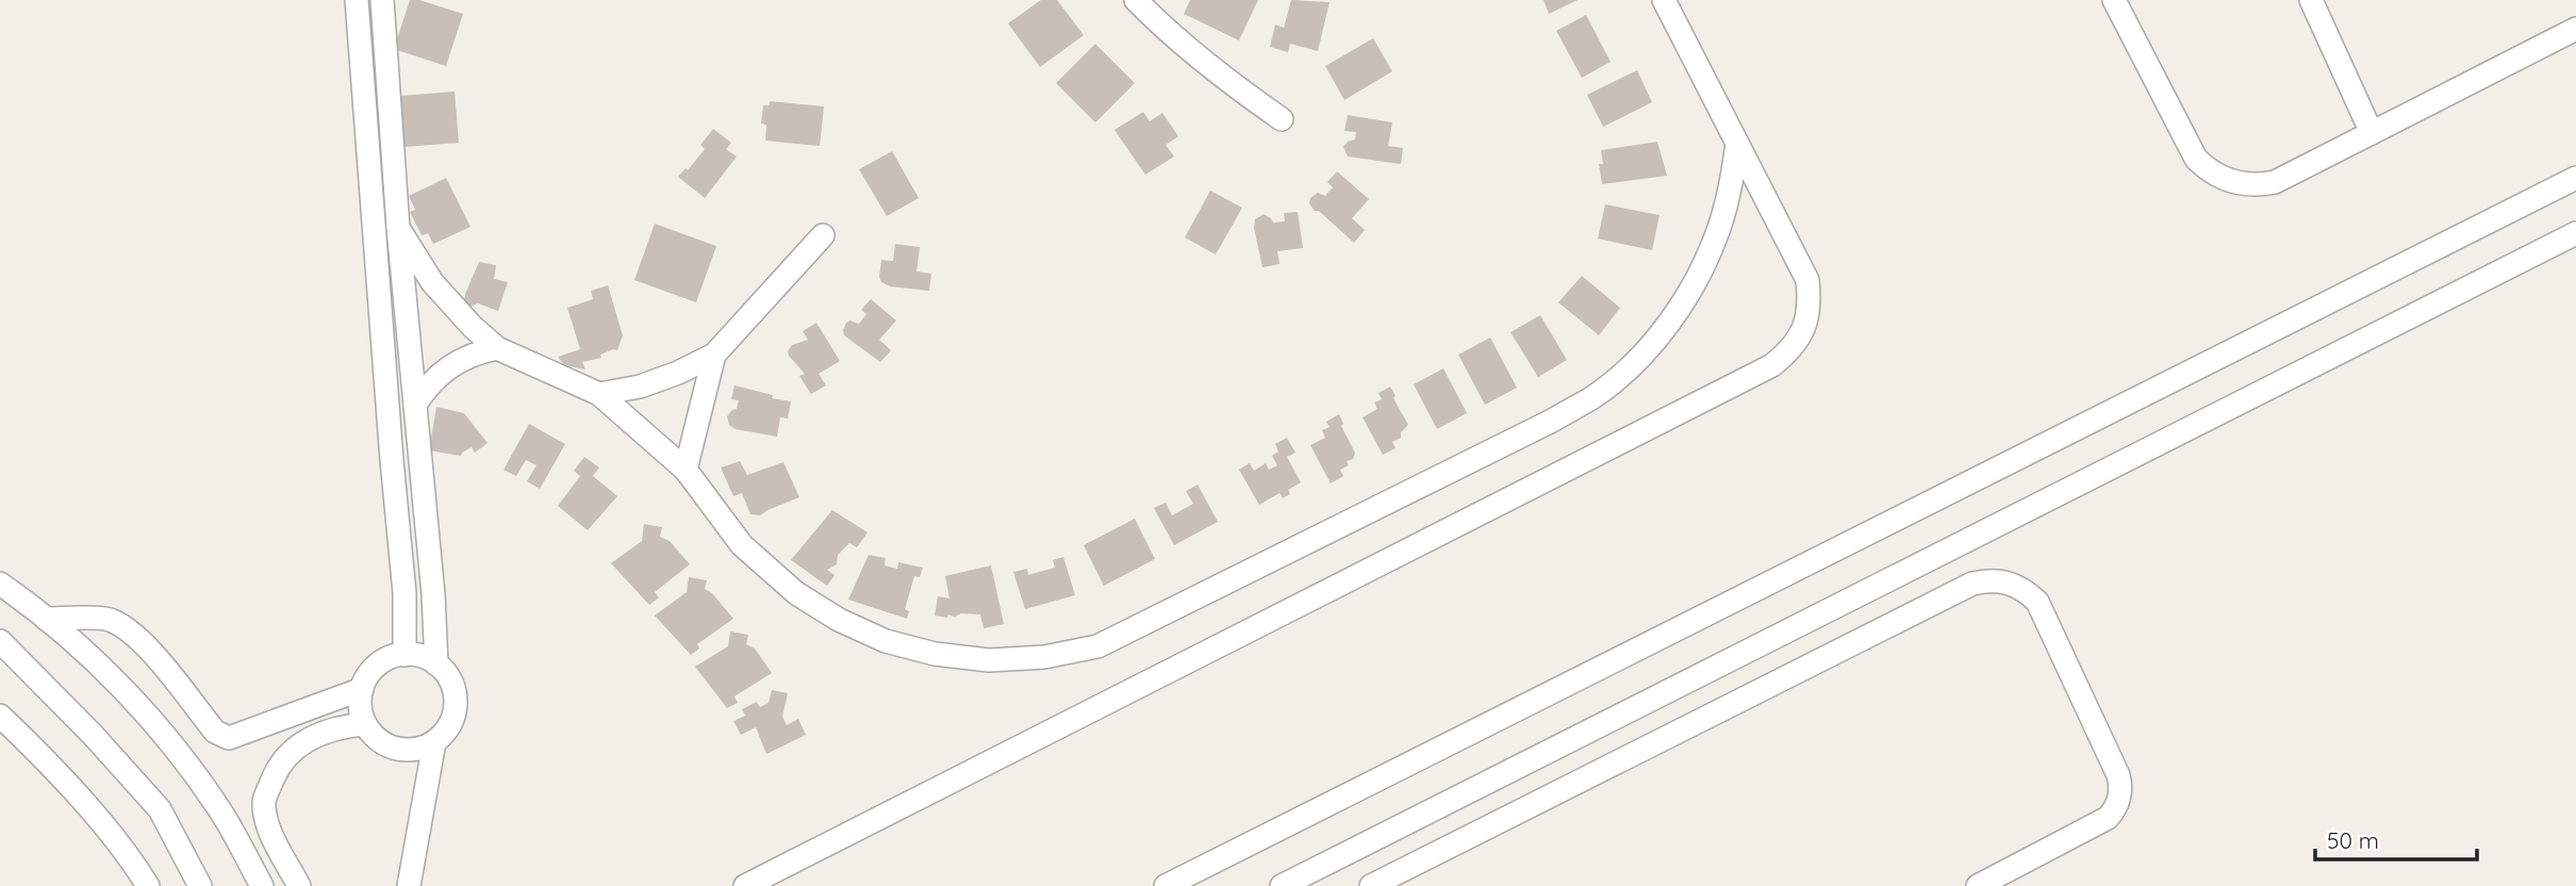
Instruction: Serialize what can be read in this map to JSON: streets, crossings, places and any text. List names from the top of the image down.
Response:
{
  "scale_bar": "50 m"
}
